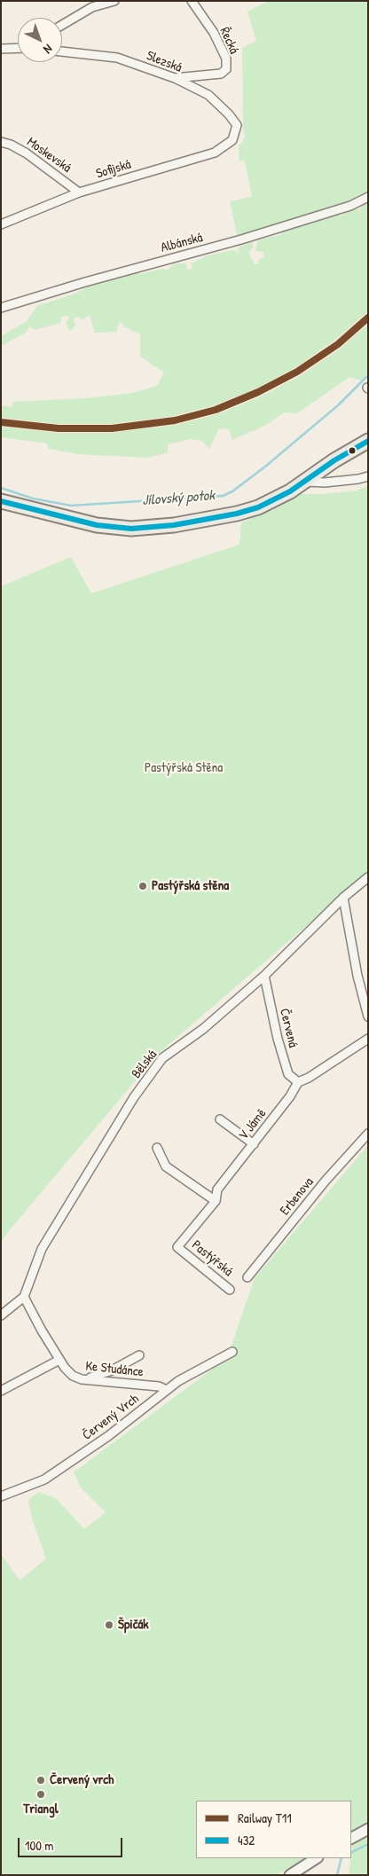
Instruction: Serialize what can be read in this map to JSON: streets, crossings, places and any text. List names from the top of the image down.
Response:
{
  "streets": {
    "street": [
      "Řecká",
      "Slezská",
      "Moskevská",
      "Sofijská",
      "Albánská",
      "Červená",
      "Bělská",
      "V Jámě",
      "Erbenova",
      "Pastýřská",
      "Ke Studánce",
      "Červený Vrch"
    ]
  },
  "crossings": [
    ["Řecká", "Slezská"],
    ["Slezská", "Sofijská"],
    ["Moskevská", "Sofijská"],
    ["Červená", "Bělská"],
    ["Červená", "V Jámě"],
    ["Bělská", "Ke Studánce"],
    ["V Jámě", "Pastýřská"],
    ["Ke Studánce", "Červený Vrch"]
  ],
  "water": ["Jílovský potok"],
  "parks": ["Pastýřská Stěna"],
  "places": [
    "Pastýřská stěna",
    "Špičák",
    "Červený vrch",
    "Triangl"
  ],
  "lines": ["rail line T11", "transit line 432"],
  "legend": ["Railway T11", "432"],
  "scale_bar": "100 m",
  "north": "bottom right"
}
